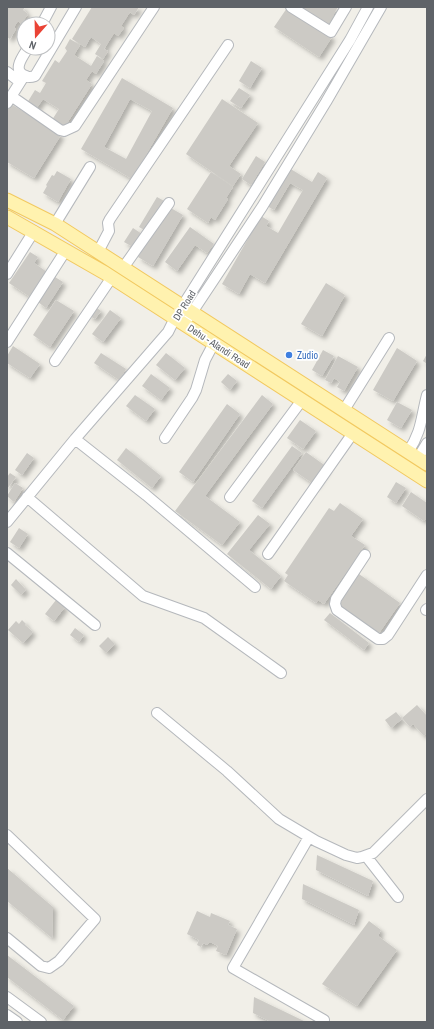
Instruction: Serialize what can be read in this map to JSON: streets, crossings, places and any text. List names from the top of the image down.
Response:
{
  "streets": {
    "main road": ["Dehu - Alandi Road"],
    "street": ["DP Road"]
  },
  "crossings": [
    ["DP Road", "Dehu - Alandi Road"]
  ],
  "places": ["Zudio"],
  "north": "bottom"
}
